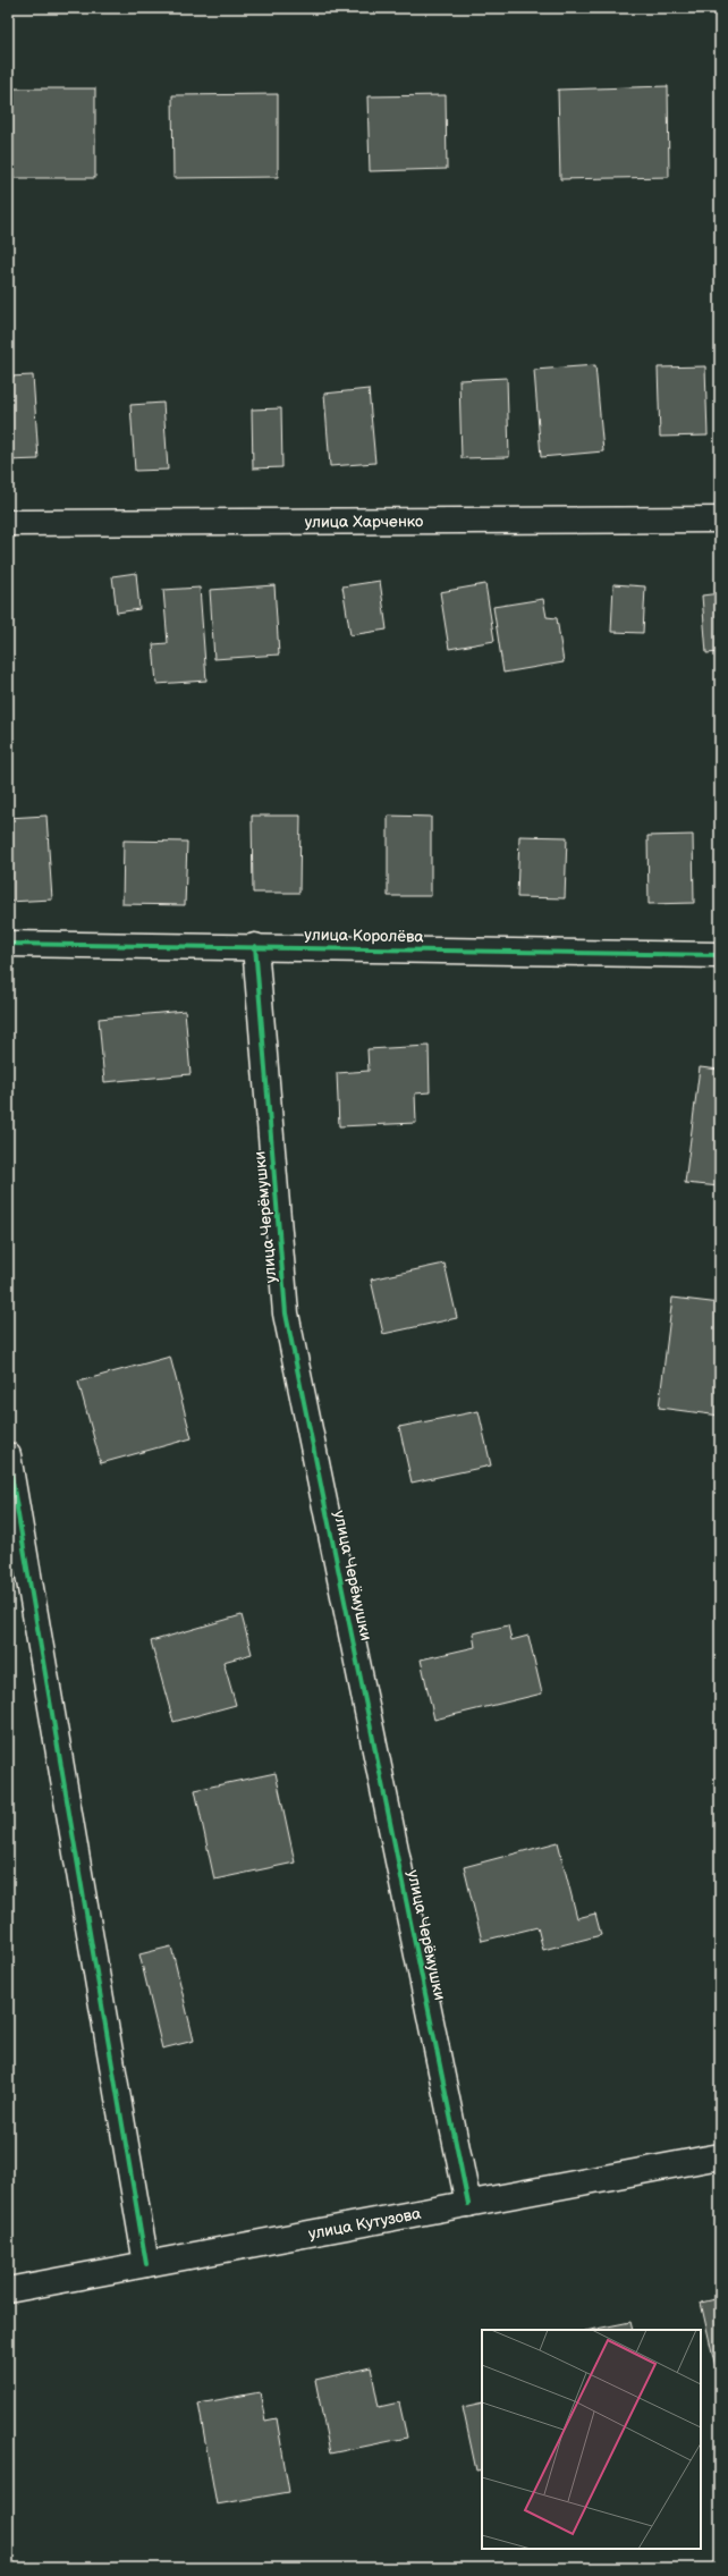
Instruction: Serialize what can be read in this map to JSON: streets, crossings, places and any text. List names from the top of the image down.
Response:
{
  "streets": {
    "street": [
      "улица Харченко",
      "улица Королёва",
      "улица Черёмушки",
      "улица Кутузова"
    ]
  },
  "crossings": [
    ["улица Королёва", "улица Черёмушки"],
    ["улица Черёмушки", "улица Кутузова"]
  ]
}
